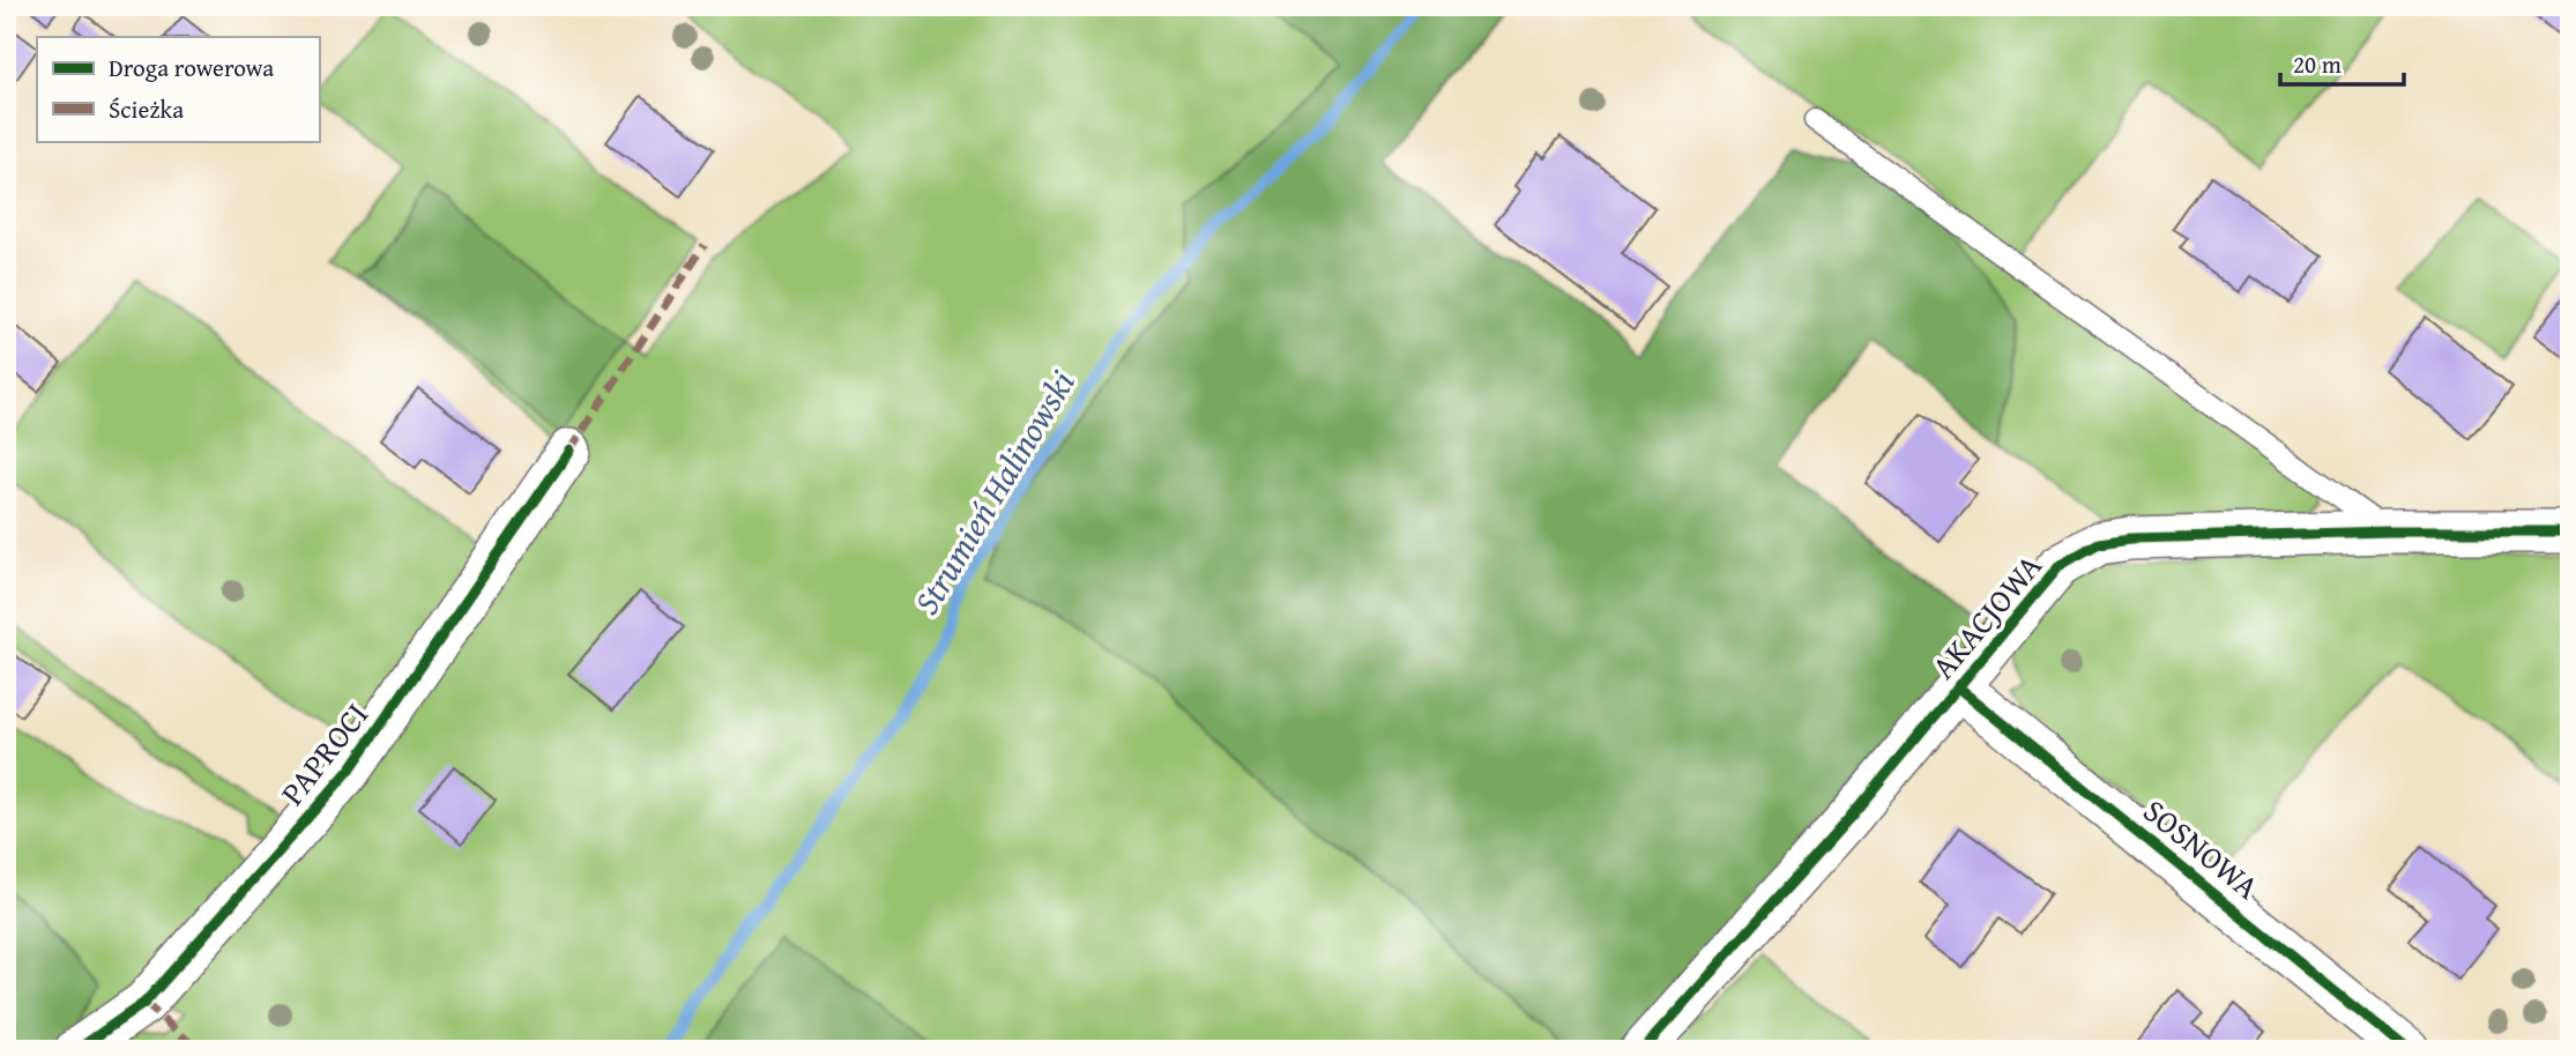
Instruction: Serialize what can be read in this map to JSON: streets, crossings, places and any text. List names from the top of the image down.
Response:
{
  "streets": {
    "street": ["AKACJOWA", "PAPROCI", "SOSNOWA"]
  },
  "crossings": [
    ["AKACJOWA", "SOSNOWA"]
  ],
  "water": ["Strumień Halinowski"],
  "legend": ["Droga rowerowa", "Ścieżka"],
  "scale_bar": "20 m"
}
